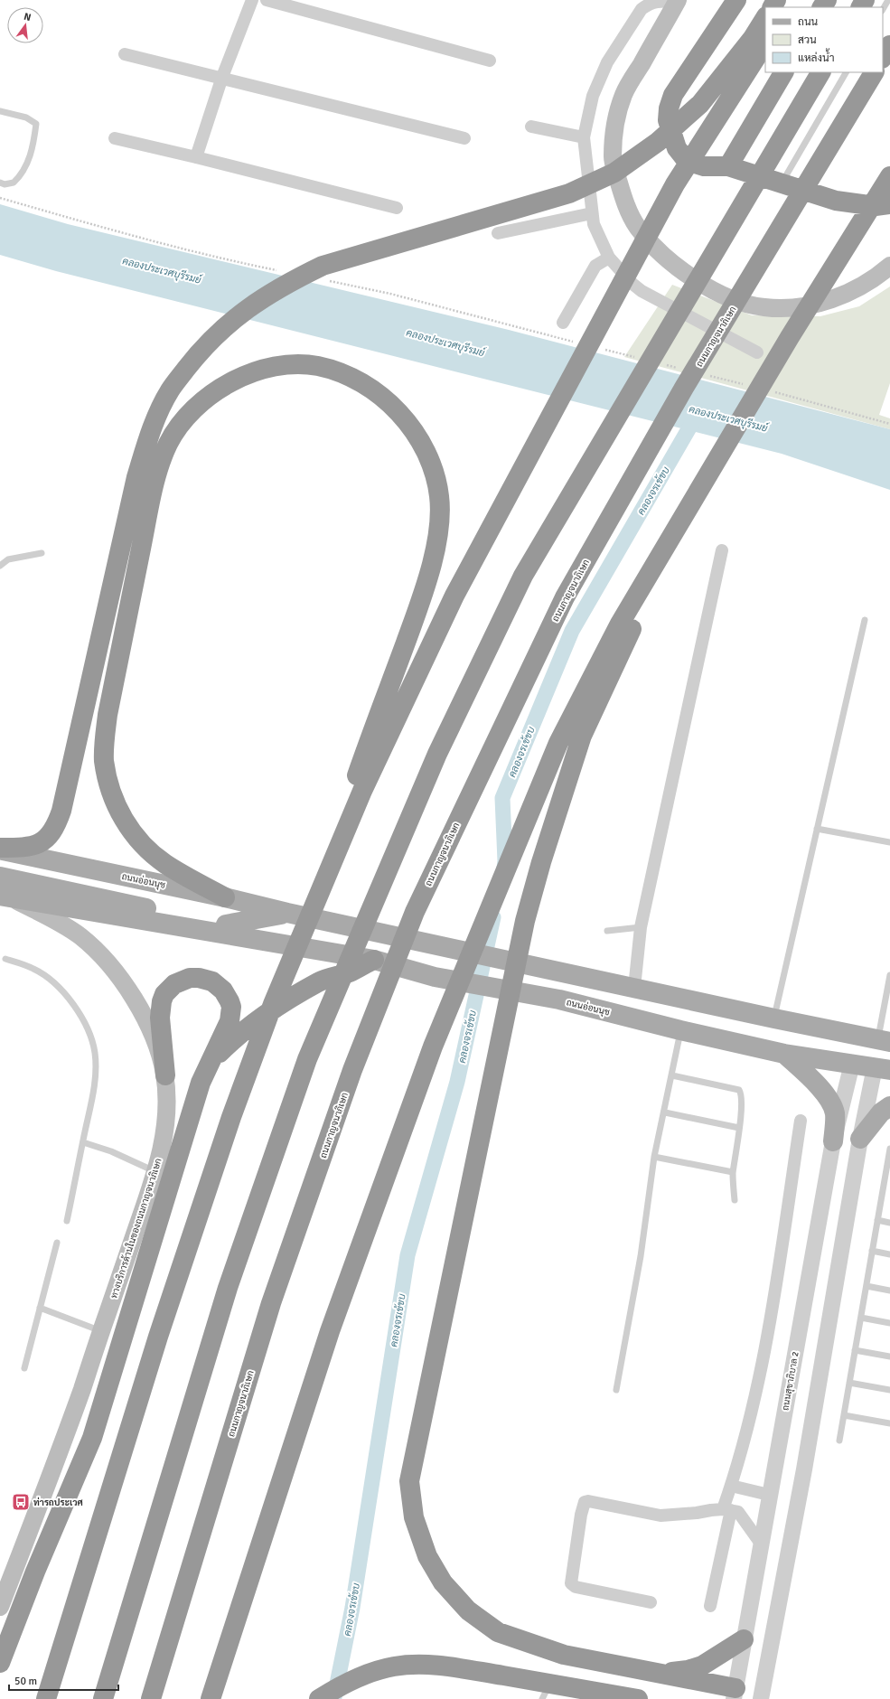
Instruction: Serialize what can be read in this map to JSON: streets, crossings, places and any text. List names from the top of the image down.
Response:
{
  "streets": {
    "highway": ["ถนนกาญจนาภิเษก"],
    "main road": ["ถนนอ่อนนุช", "ทางบริการด้านในของถนนกาญจนาภิเษก"],
    "street": ["ถนนสุขาภิบาล 2"]
  },
  "crossings": [
    ["ถนนอ่อนนุช", "ทางบริการด้านในของถนนกาญจนาภิเษก"],
    ["ถนนอ่อนนุช", "ถนนสุขาภิบาล 2"]
  ],
  "water": ["คลองประเวศบุรีรมย์", "คลองจรเข้ขบ"],
  "places": {
    "bus stop": ["ท่ารถประเวศ"]
  },
  "legend": ["ถนน", "สวน", "แหล่งน้ำ"],
  "scale_bar": "50 m",
  "north": "top"
}
